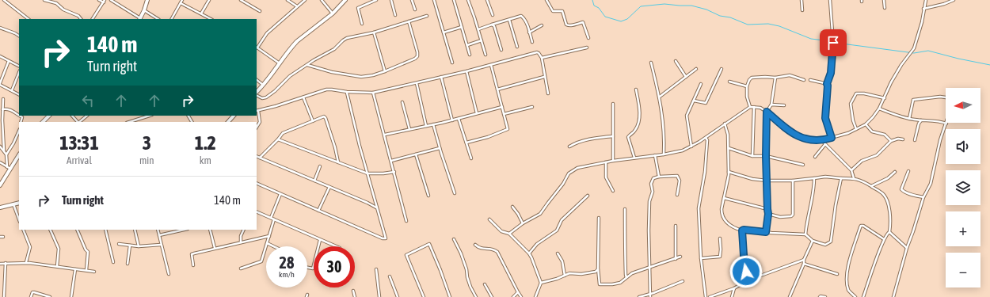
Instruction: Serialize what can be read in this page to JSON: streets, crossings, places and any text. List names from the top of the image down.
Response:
{
  "north": "left",
  "page": {
    "turn": ["140 m", "Turn right"],
    "map_buttons": ["+", "−"],
    "eta": [
      "13:31",
      "Arrival",
      "3",
      "min",
      "1.2",
      "km"
    ],
    "list": [
      {
        "name": "Turn right",
        "value": "140 m"
      }
    ],
    "speed": "28 km/h",
    "limit": "30"
  }
}
